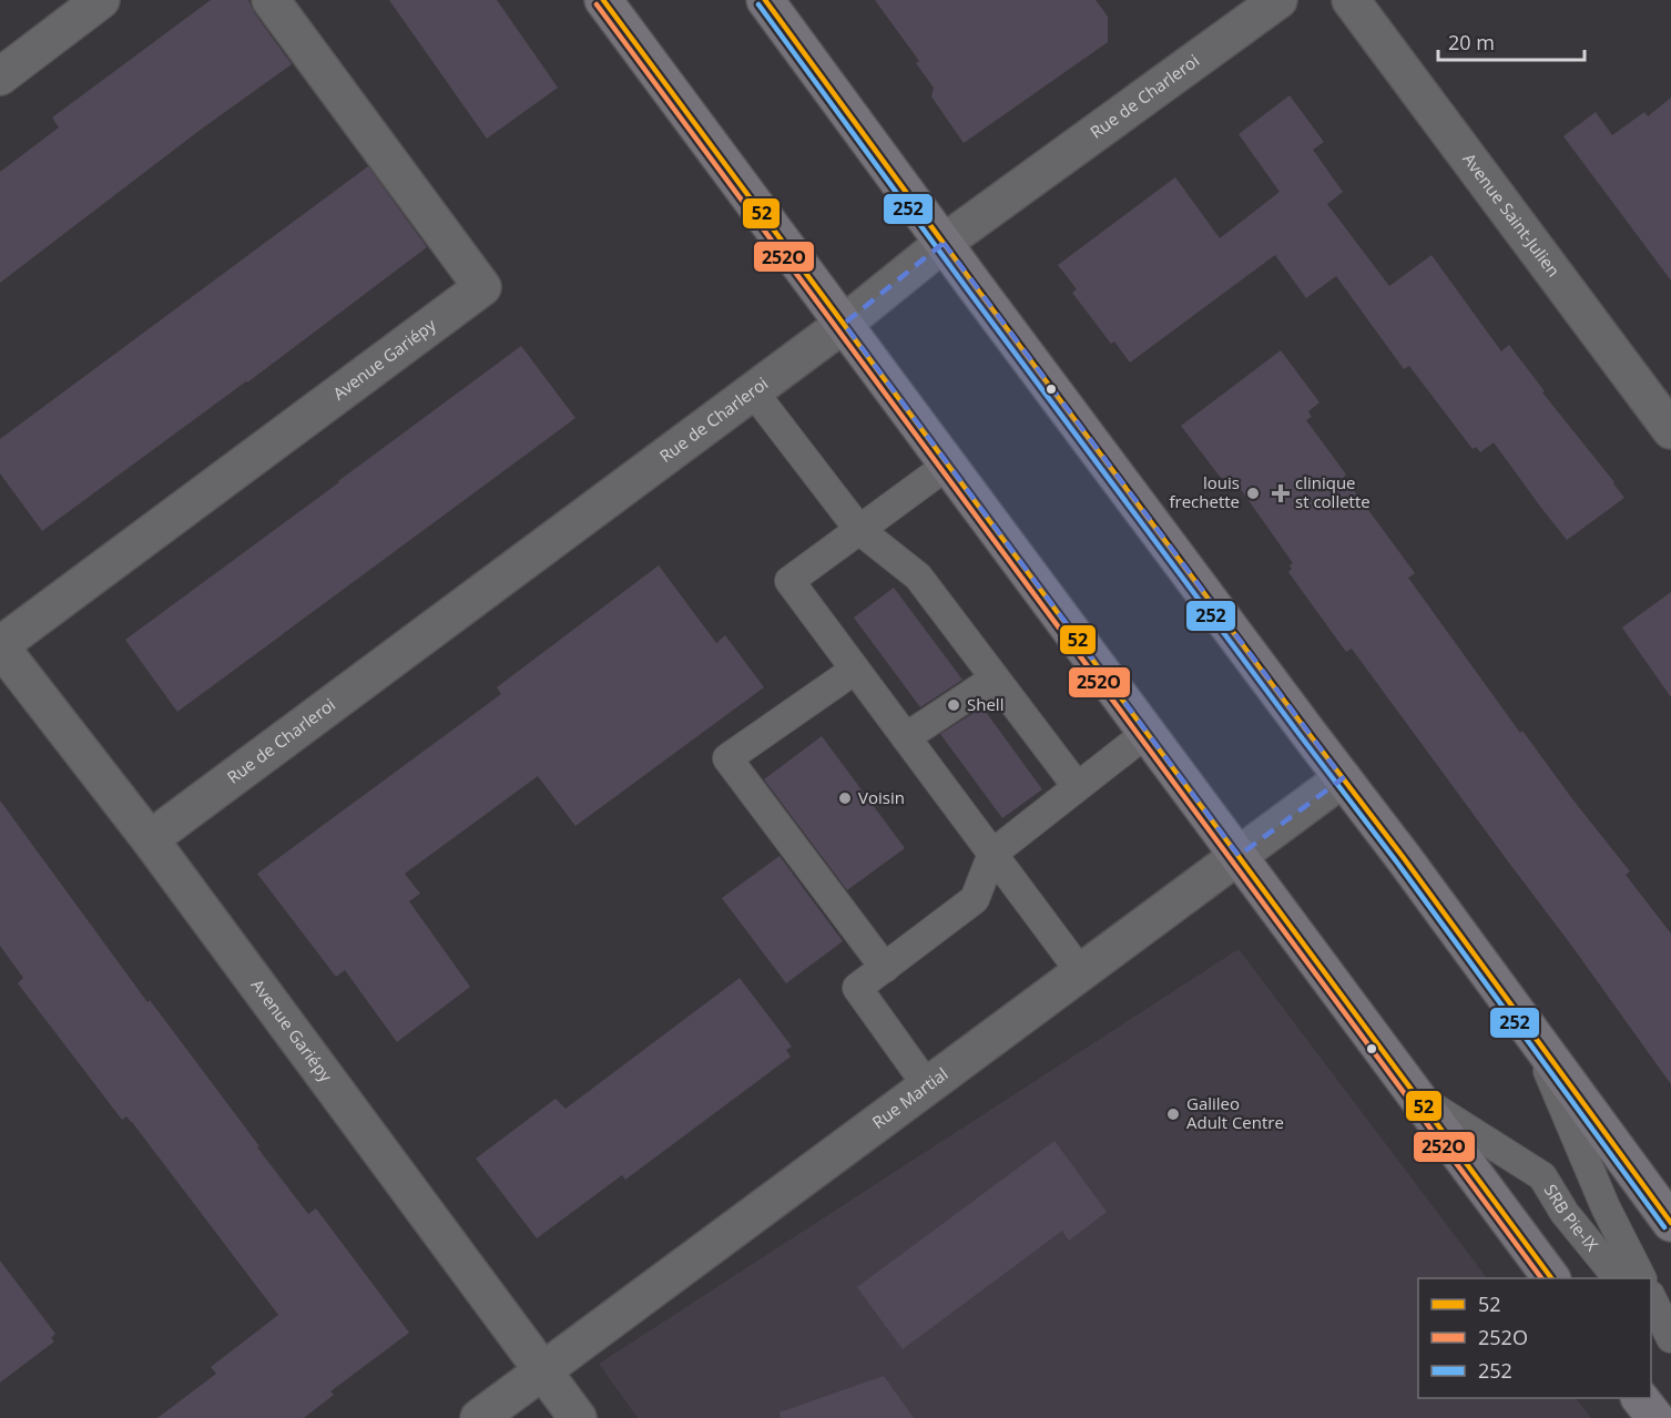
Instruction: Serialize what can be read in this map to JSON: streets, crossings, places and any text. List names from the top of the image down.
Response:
{
  "streets": {
    "street": [
      "Rue de Charleroi",
      "Avenue Saint-Julien",
      "Avenue Gariépy",
      "Rue Martial"
    ],
    "lane": ["SRB Pie-IX"]
  },
  "crossings": [
    ["Rue de Charleroi", "Avenue Gariépy"],
    ["Avenue Gariépy", "Rue Martial"]
  ],
  "places": {
    "other": [
      "louis frechette",
      "Shell",
      "Voisin",
      "Galileo Adult Centre"
    ],
    "health": ["clinique st collette"]
  },
  "lines": ["transit line 52", "transit line 252O", "transit line 252"],
  "legend": ["52", "252O", "252"],
  "scale_bar": "20 m"
}
